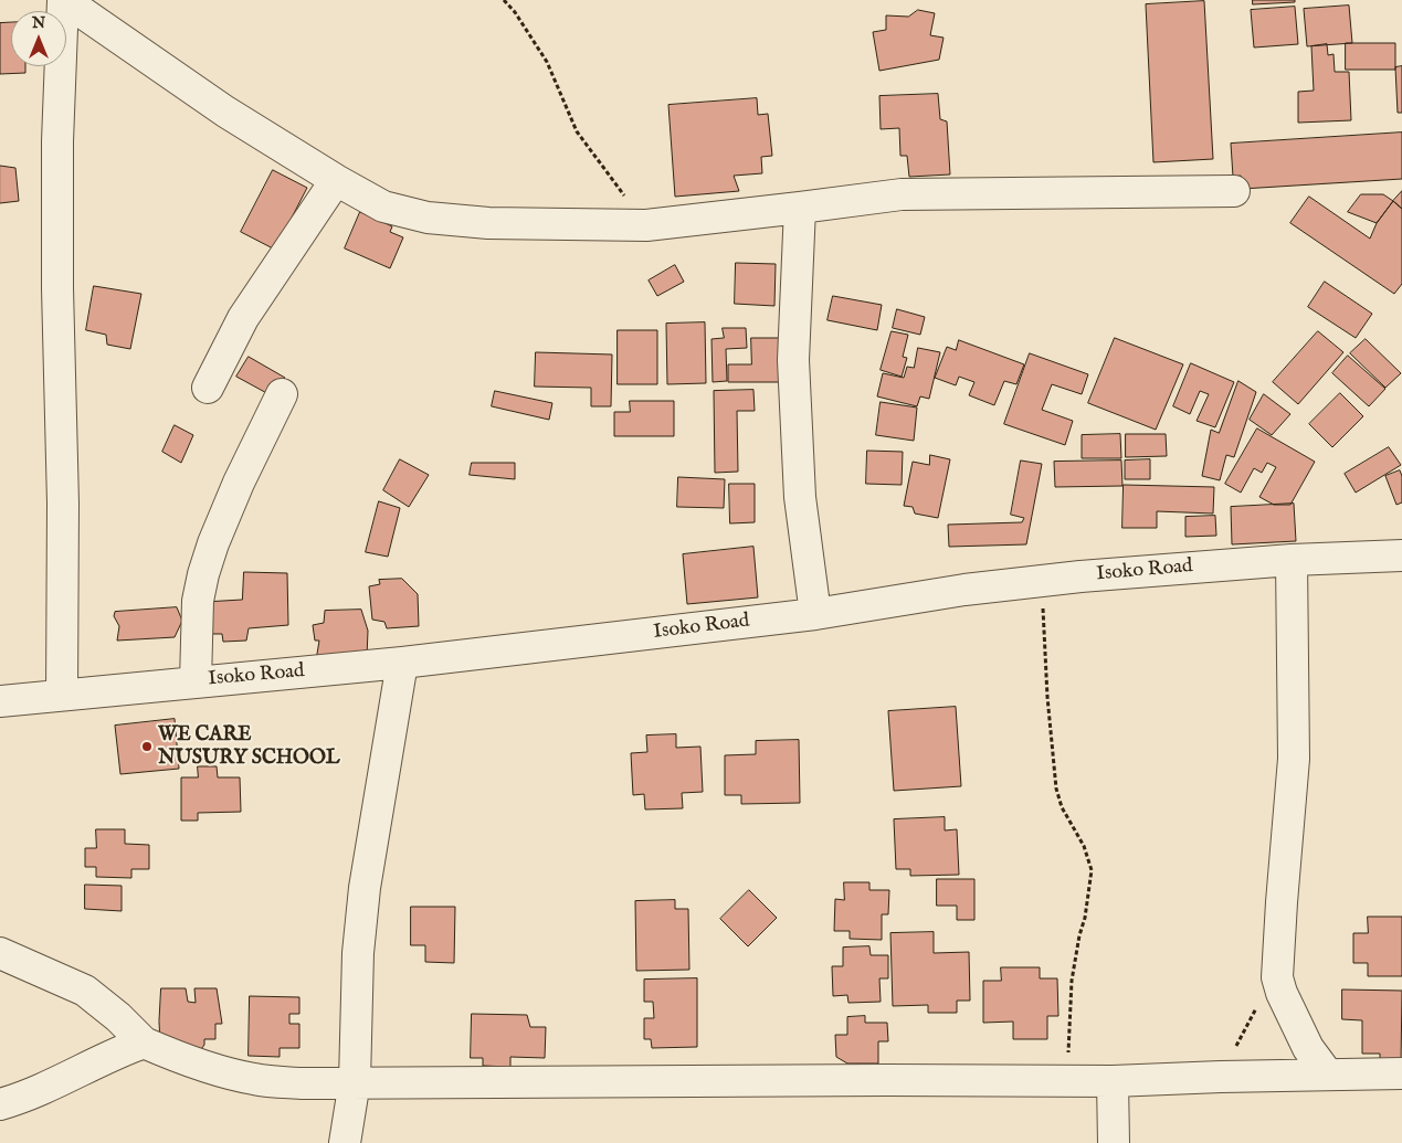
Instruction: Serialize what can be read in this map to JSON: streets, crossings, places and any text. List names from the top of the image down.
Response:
{
  "streets": {
    "street": ["Isoko Road"]
  },
  "places": ["WE CARE NUSURY SCHOOL"],
  "north": "top"
}
